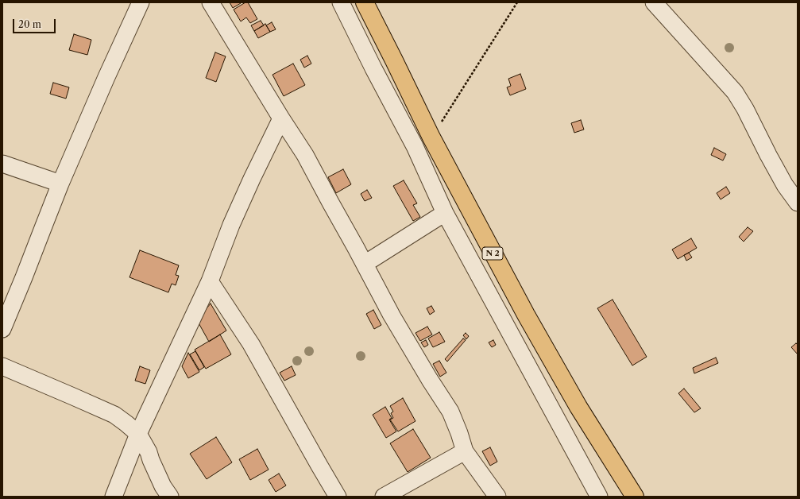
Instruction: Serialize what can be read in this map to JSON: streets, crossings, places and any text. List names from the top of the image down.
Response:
{
  "streets": {
    "main road": ["N 2"]
  },
  "scale_bar": "20 m"
}
